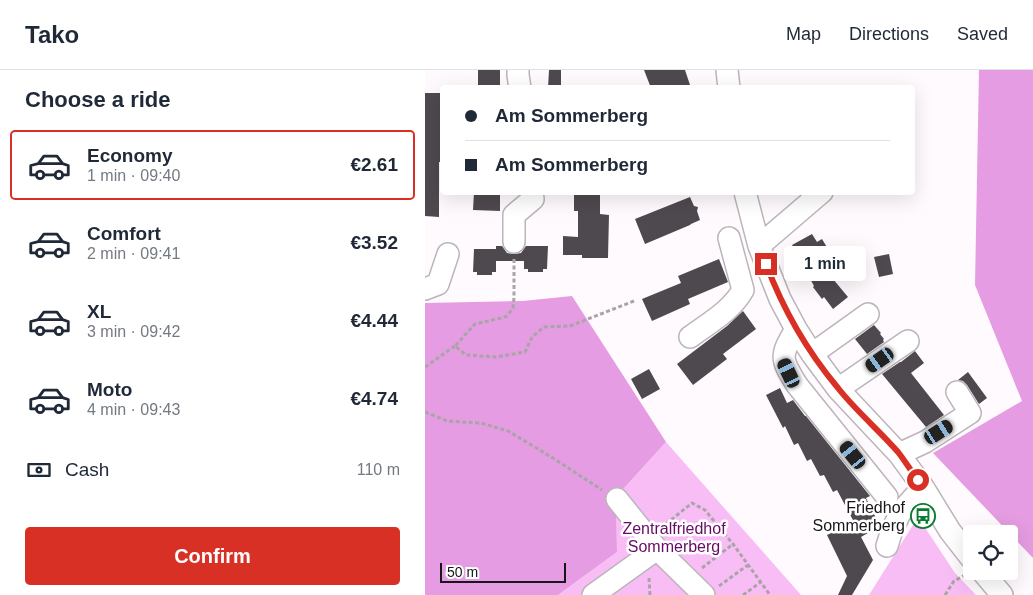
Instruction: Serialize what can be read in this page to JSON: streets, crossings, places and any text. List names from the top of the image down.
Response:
{
  "parks": ["Zentralfriedhof Sommerberg"],
  "places": {
    "bus stop": ["Friedhof Sommerberg"]
  },
  "scale_bar": "50 m",
  "page": {
    "header": "Tako",
    "nav": ["Map", "Directions", "Saved"],
    "heading": "Choose a ride",
    "banner": ["Am Sommerberg", "Am Sommerberg"],
    "list": [
      {
        "name": "Economy",
        "note": "1 min · 09:40",
        "value": "€2.61"
      },
      {
        "name": "Comfort",
        "note": "2 min · 09:41",
        "value": "€3.52"
      },
      {
        "name": "XL",
        "note": "3 min · 09:42",
        "value": "€4.44"
      },
      {
        "name": "Moto",
        "note": "4 min · 09:43",
        "value": "€4.74"
      }
    ],
    "bubble": "1 min",
    "pay": ["Cash", "110 m"],
    "buttons": "Confirm",
    "scale": "50 m"
  }
}
